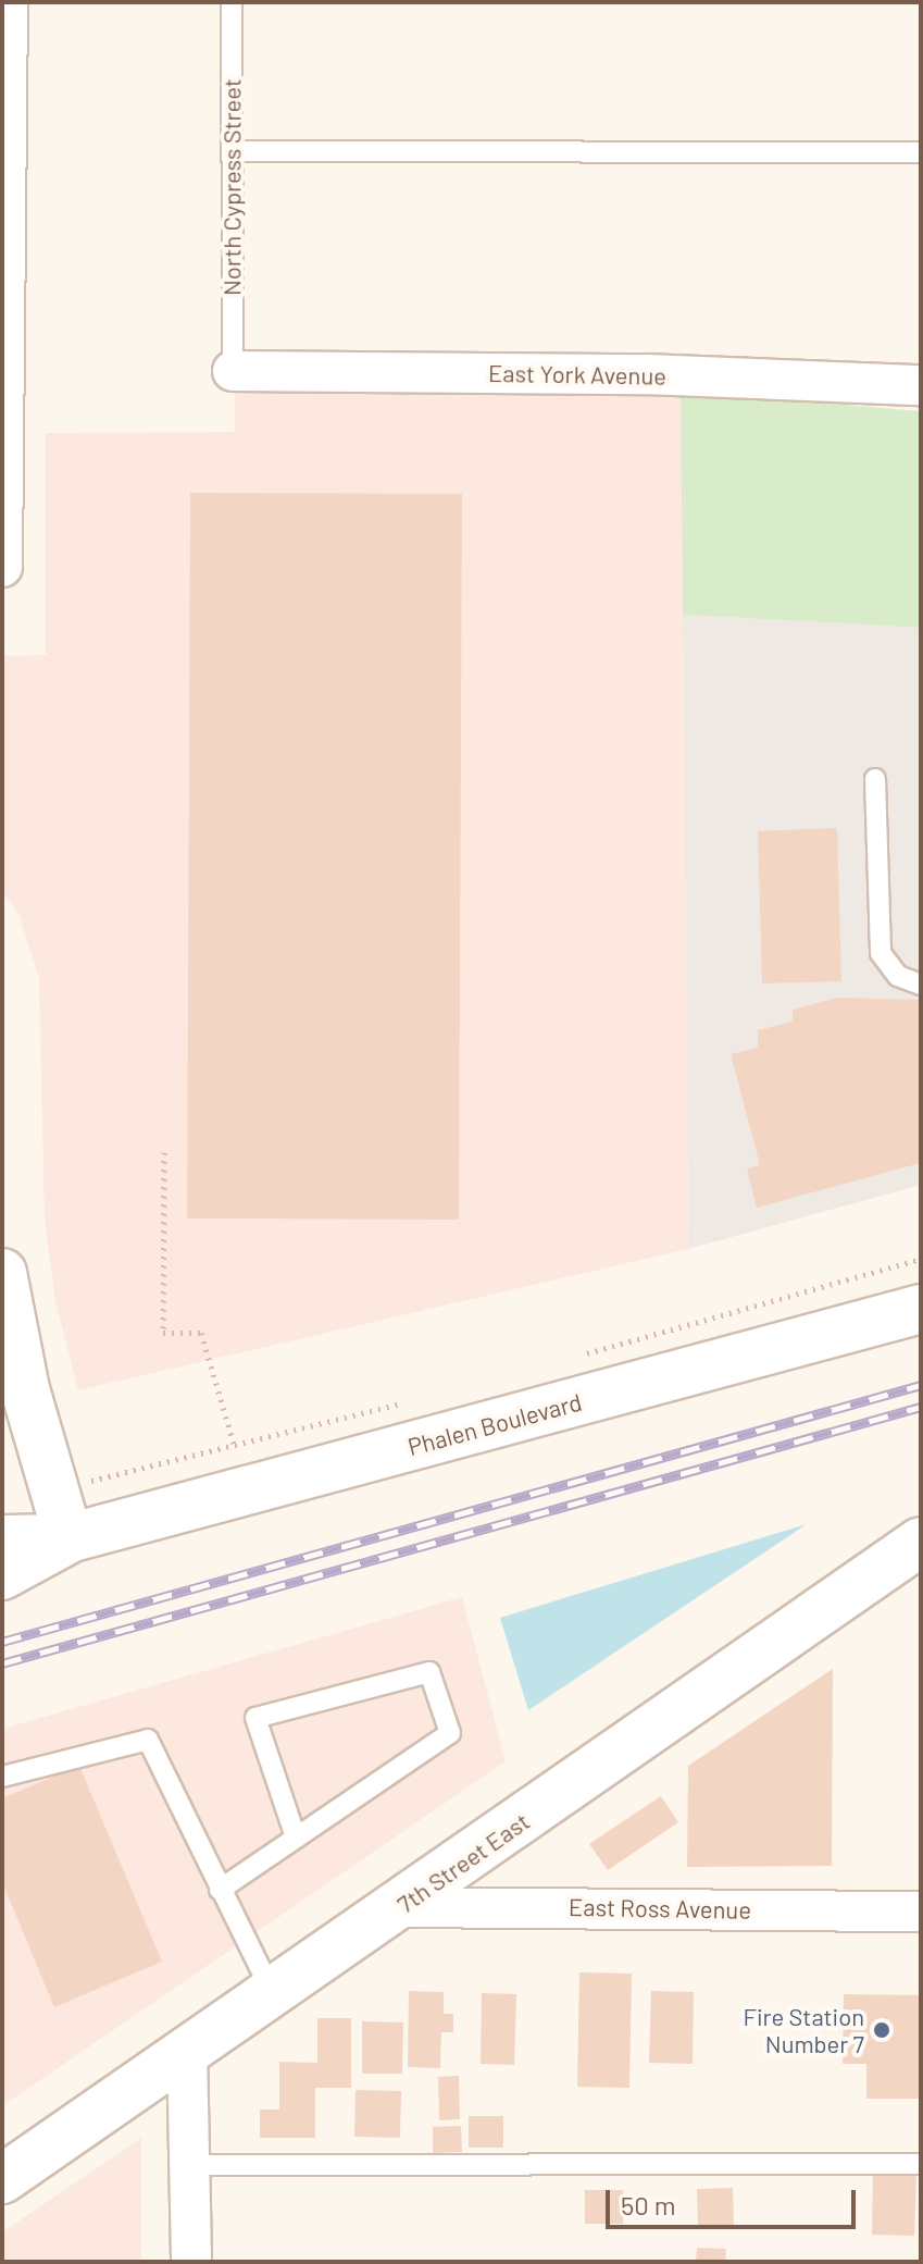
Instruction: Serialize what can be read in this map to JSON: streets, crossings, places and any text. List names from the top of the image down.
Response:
{
  "streets": {
    "street": [
      "East York Avenue",
      "Phalen Boulevard",
      "7th Street East",
      "East Ross Avenue"
    ],
    "lane": ["North Cypress Street"]
  },
  "crossings": [
    ["North Cypress Street", "East York Avenue"],
    ["7th Street East", "East Ross Avenue"]
  ],
  "places": ["Fire Station Number 7"],
  "scale_bar": "50 m"
}
